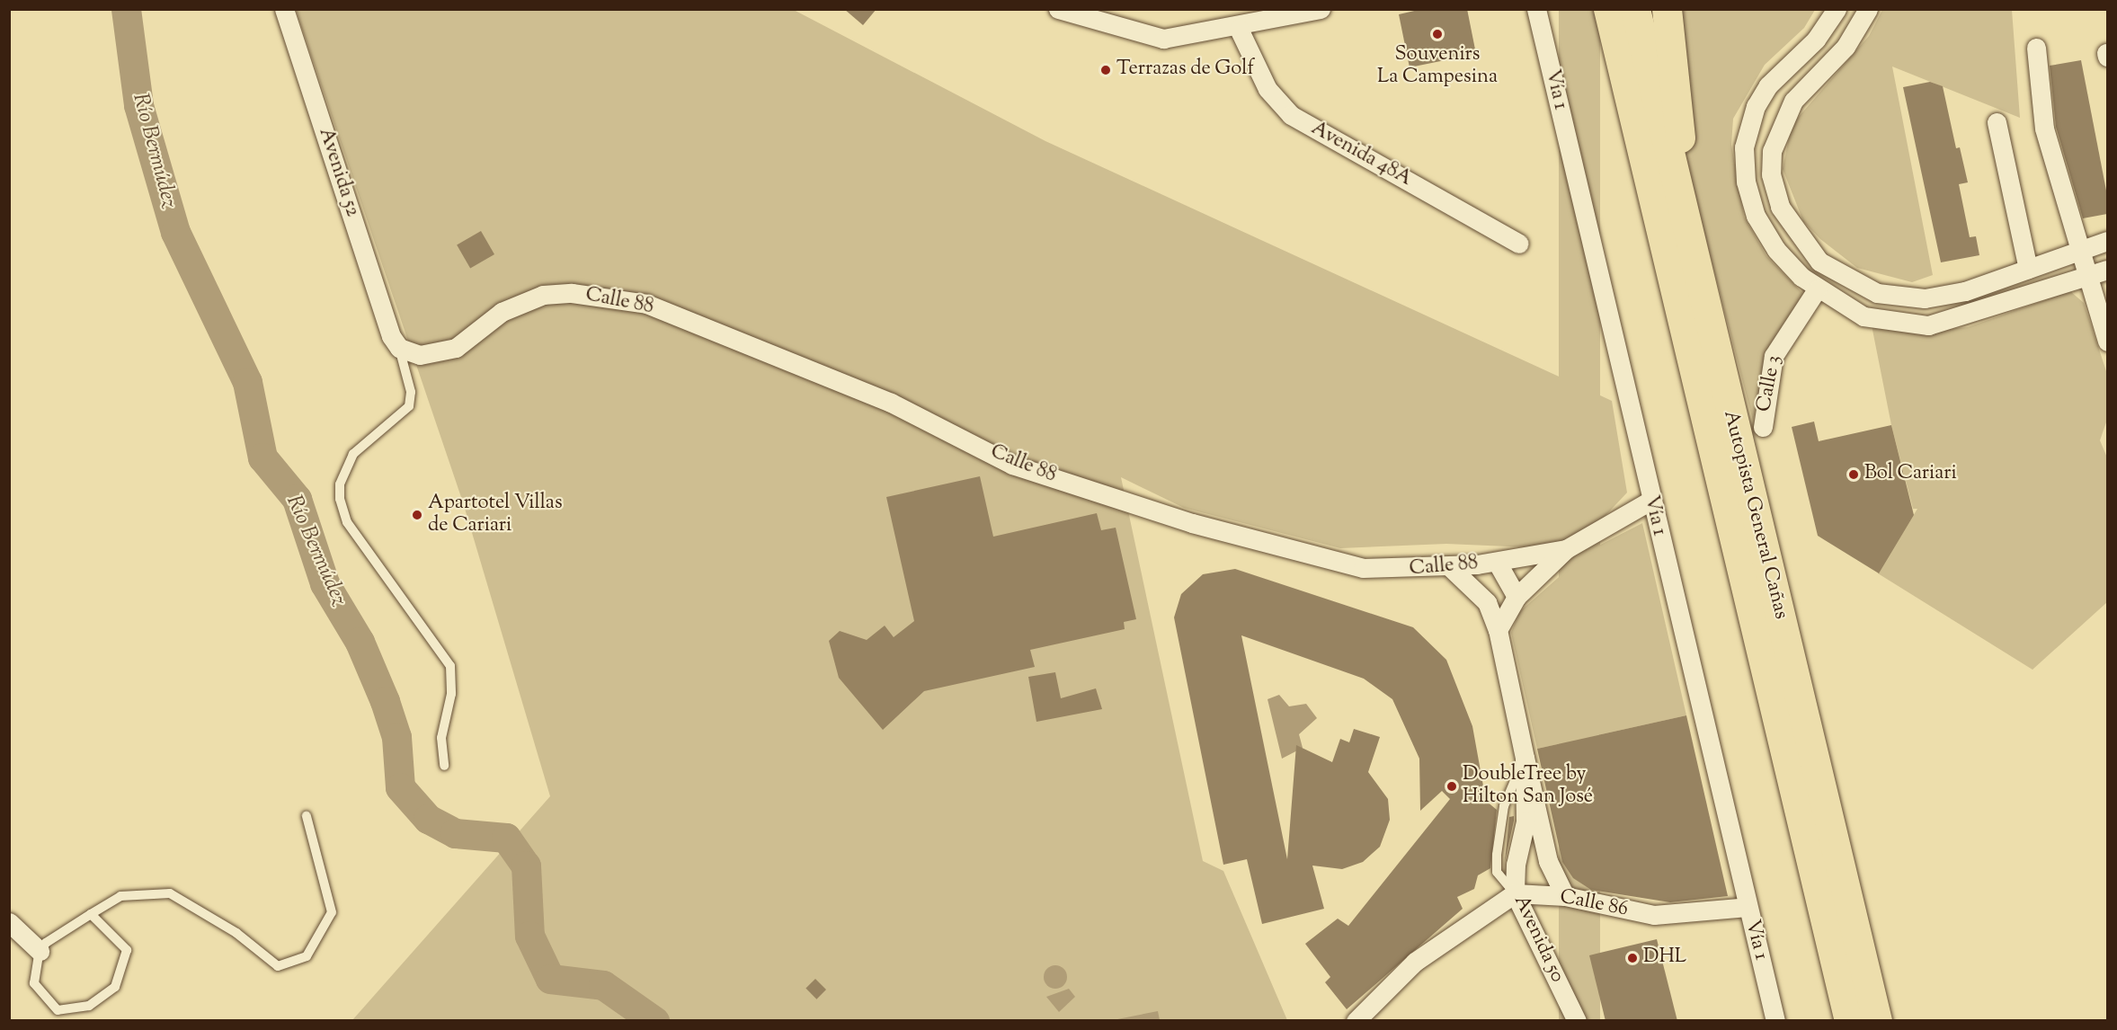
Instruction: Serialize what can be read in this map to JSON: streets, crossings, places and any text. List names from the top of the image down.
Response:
{
  "streets": {
    "highway": ["Autopista General Cañas"],
    "street": [
      "Vía 1",
      "Avenida 48A",
      "Avenida 52",
      "Calle 88",
      "Calle 3",
      "Calle 86",
      "Avenida 50"
    ]
  },
  "crossings": [
    ["Vía 1", "Calle 88"],
    ["Vía 1", "Calle 86"],
    ["Avenida 52", "Calle 88"],
    ["Calle 88", "Avenida 50"],
    ["Calle 86", "Avenida 50"]
  ],
  "water": ["Río Bermúdez"],
  "places": [
    "Souvenirs La Campesina",
    "Terrazas de Golf",
    "Bol Cariari",
    "Apartotel Villas de Cariari",
    "DoubleTree by Hilton San José",
    "DHL"
  ]
}
